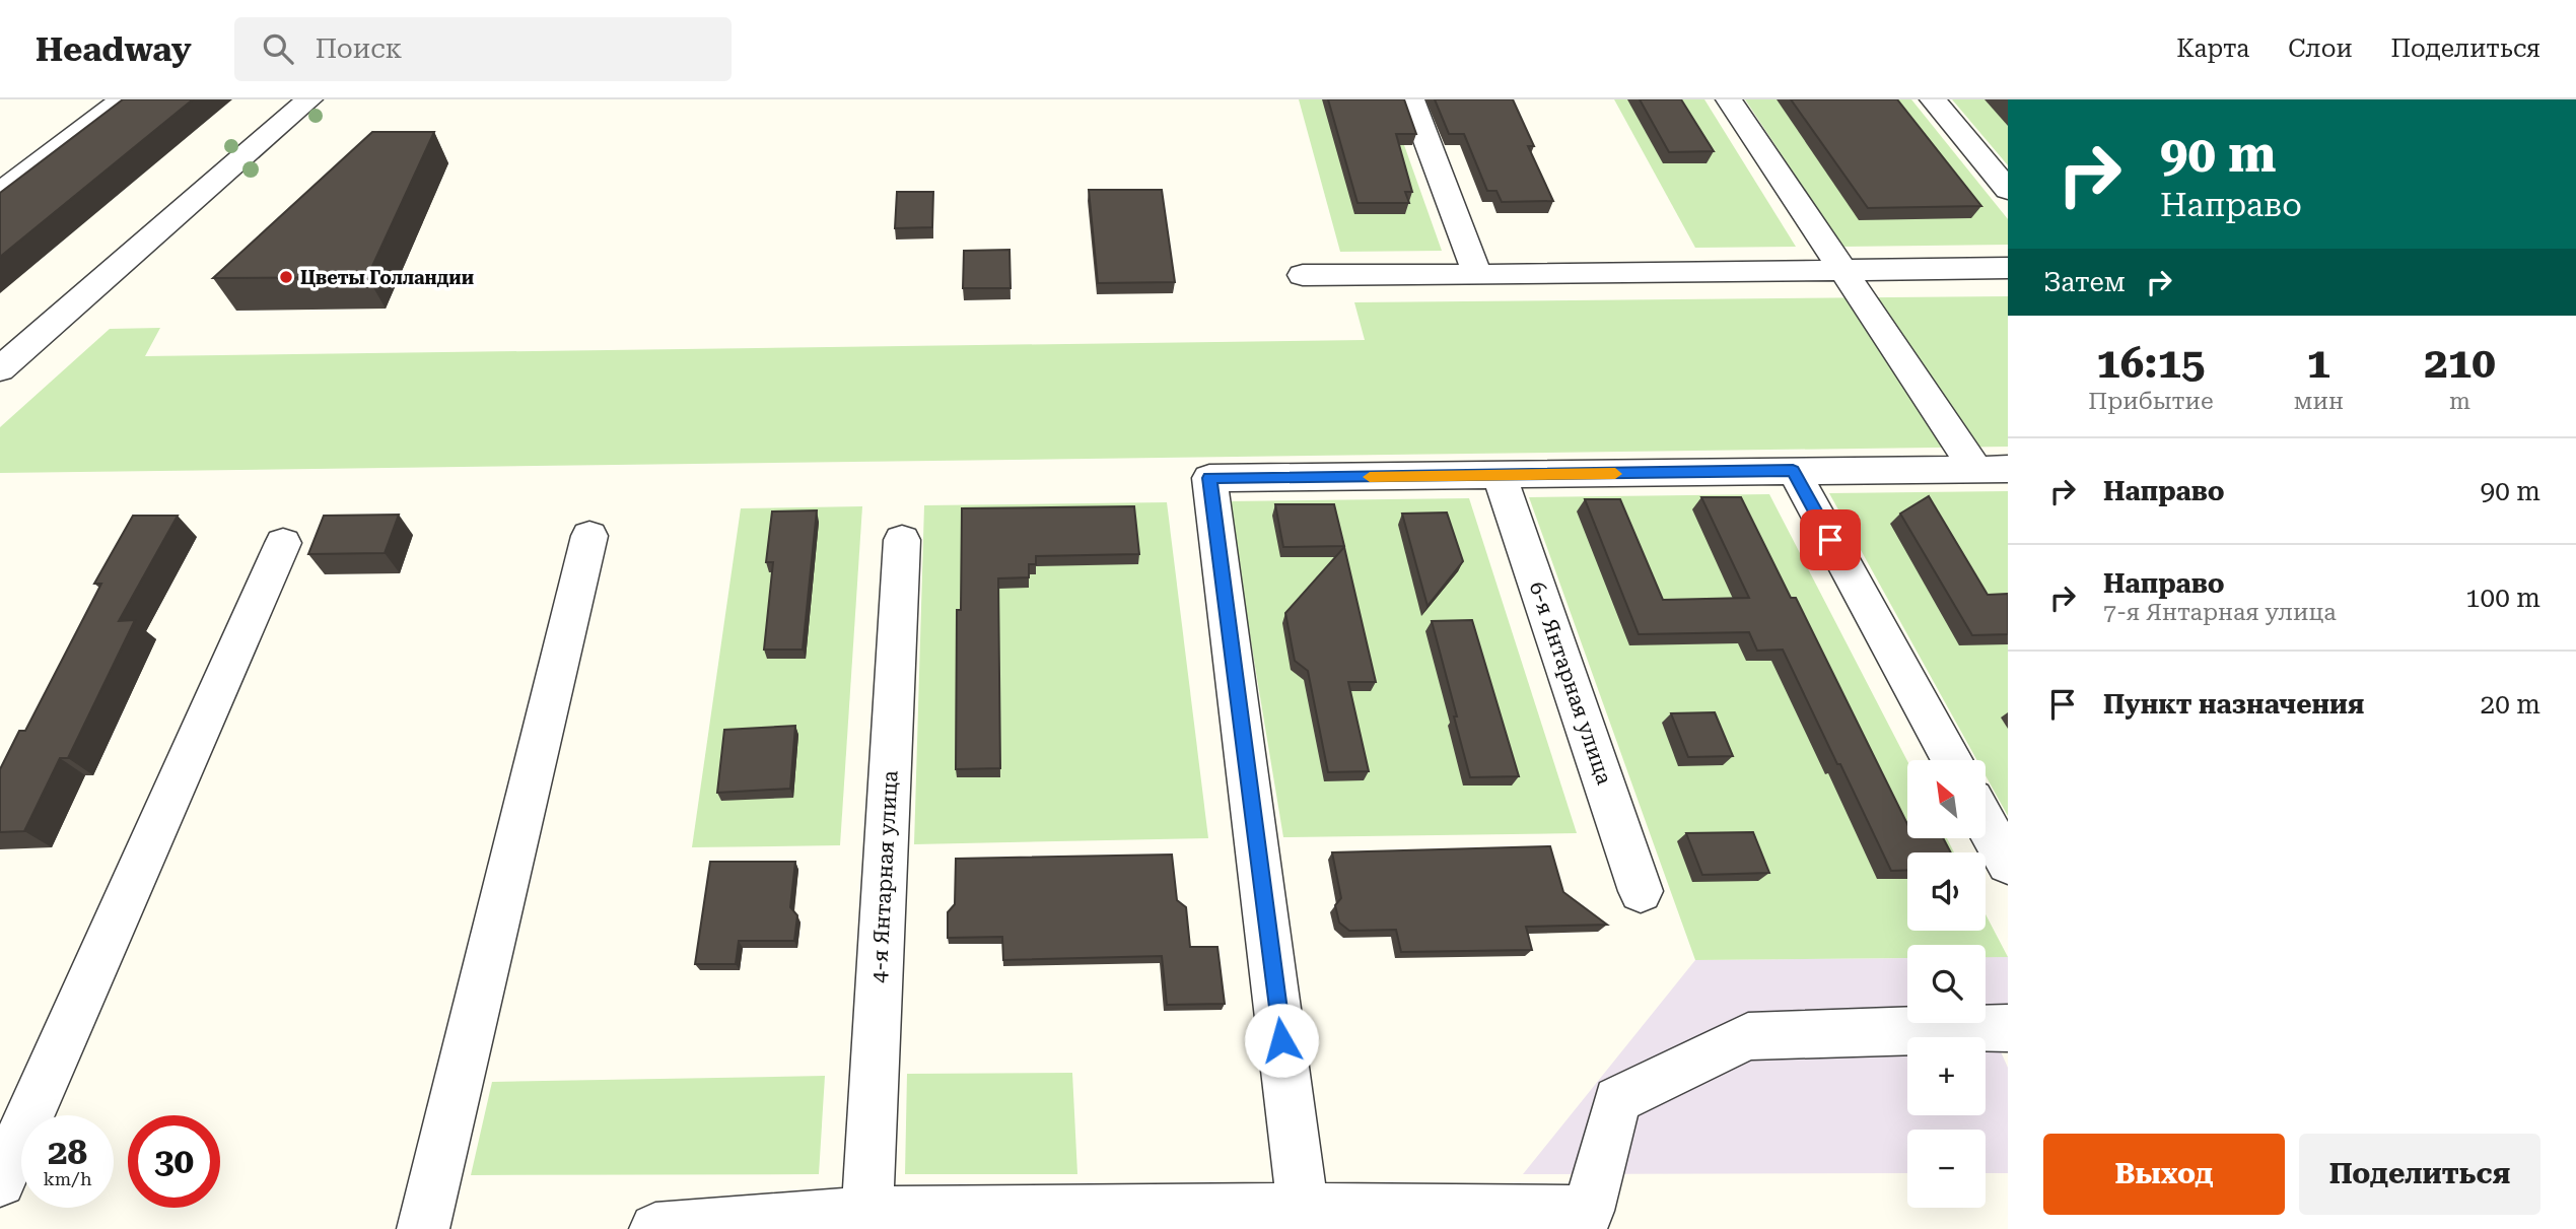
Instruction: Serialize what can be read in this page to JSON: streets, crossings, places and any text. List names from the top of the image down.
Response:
{
  "streets": {
    "street": ["6-я Янтарная улица", "4-я Янтарная улица"]
  },
  "places": ["Цветы Голландии"],
  "north": "top left",
  "page": {
    "header": "Headway",
    "search": "Поиск",
    "nav": ["Карта", "Слои", "Поделиться"],
    "turn": ["90 m", "Направо"],
    "then": "Затем",
    "eta": [
      "16:15",
      "Прибытие",
      "1",
      "мин",
      "210",
      "m"
    ],
    "list": [
      {
        "name": "Направо",
        "value": "90 m"
      },
      {
        "name": "Направо",
        "note": "7-я Янтарная улица",
        "value": "100 m"
      },
      {
        "name": "Пункт назначения",
        "value": "20 m"
      }
    ],
    "map_buttons": ["+", "−"],
    "speed": "28 km/h",
    "limit": "30",
    "buttons": ["Выход", "Поделиться"]
  }
}
